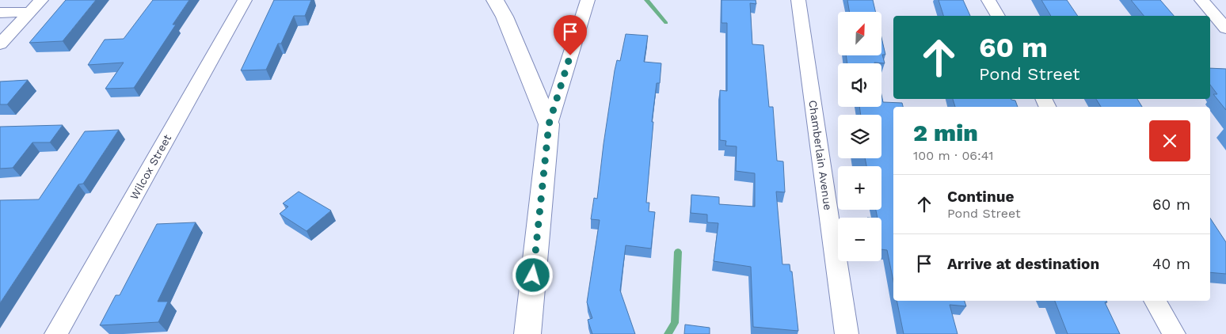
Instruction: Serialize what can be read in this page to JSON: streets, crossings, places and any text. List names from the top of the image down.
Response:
{
  "streets": {
    "street": ["Chamberlain Avenue", "Wilcox Street"]
  },
  "north": "top right",
  "page": {
    "map_buttons": ["+", "−"],
    "turn": ["60 m", "Pond Street"],
    "heading": ["2 min", "100 m · 06:41"],
    "list": [
      {
        "name": "Continue",
        "note": "Pond Street",
        "value": "60 m"
      },
      {
        "name": "Arrive at destination",
        "value": "40 m"
      }
    ]
  }
}
